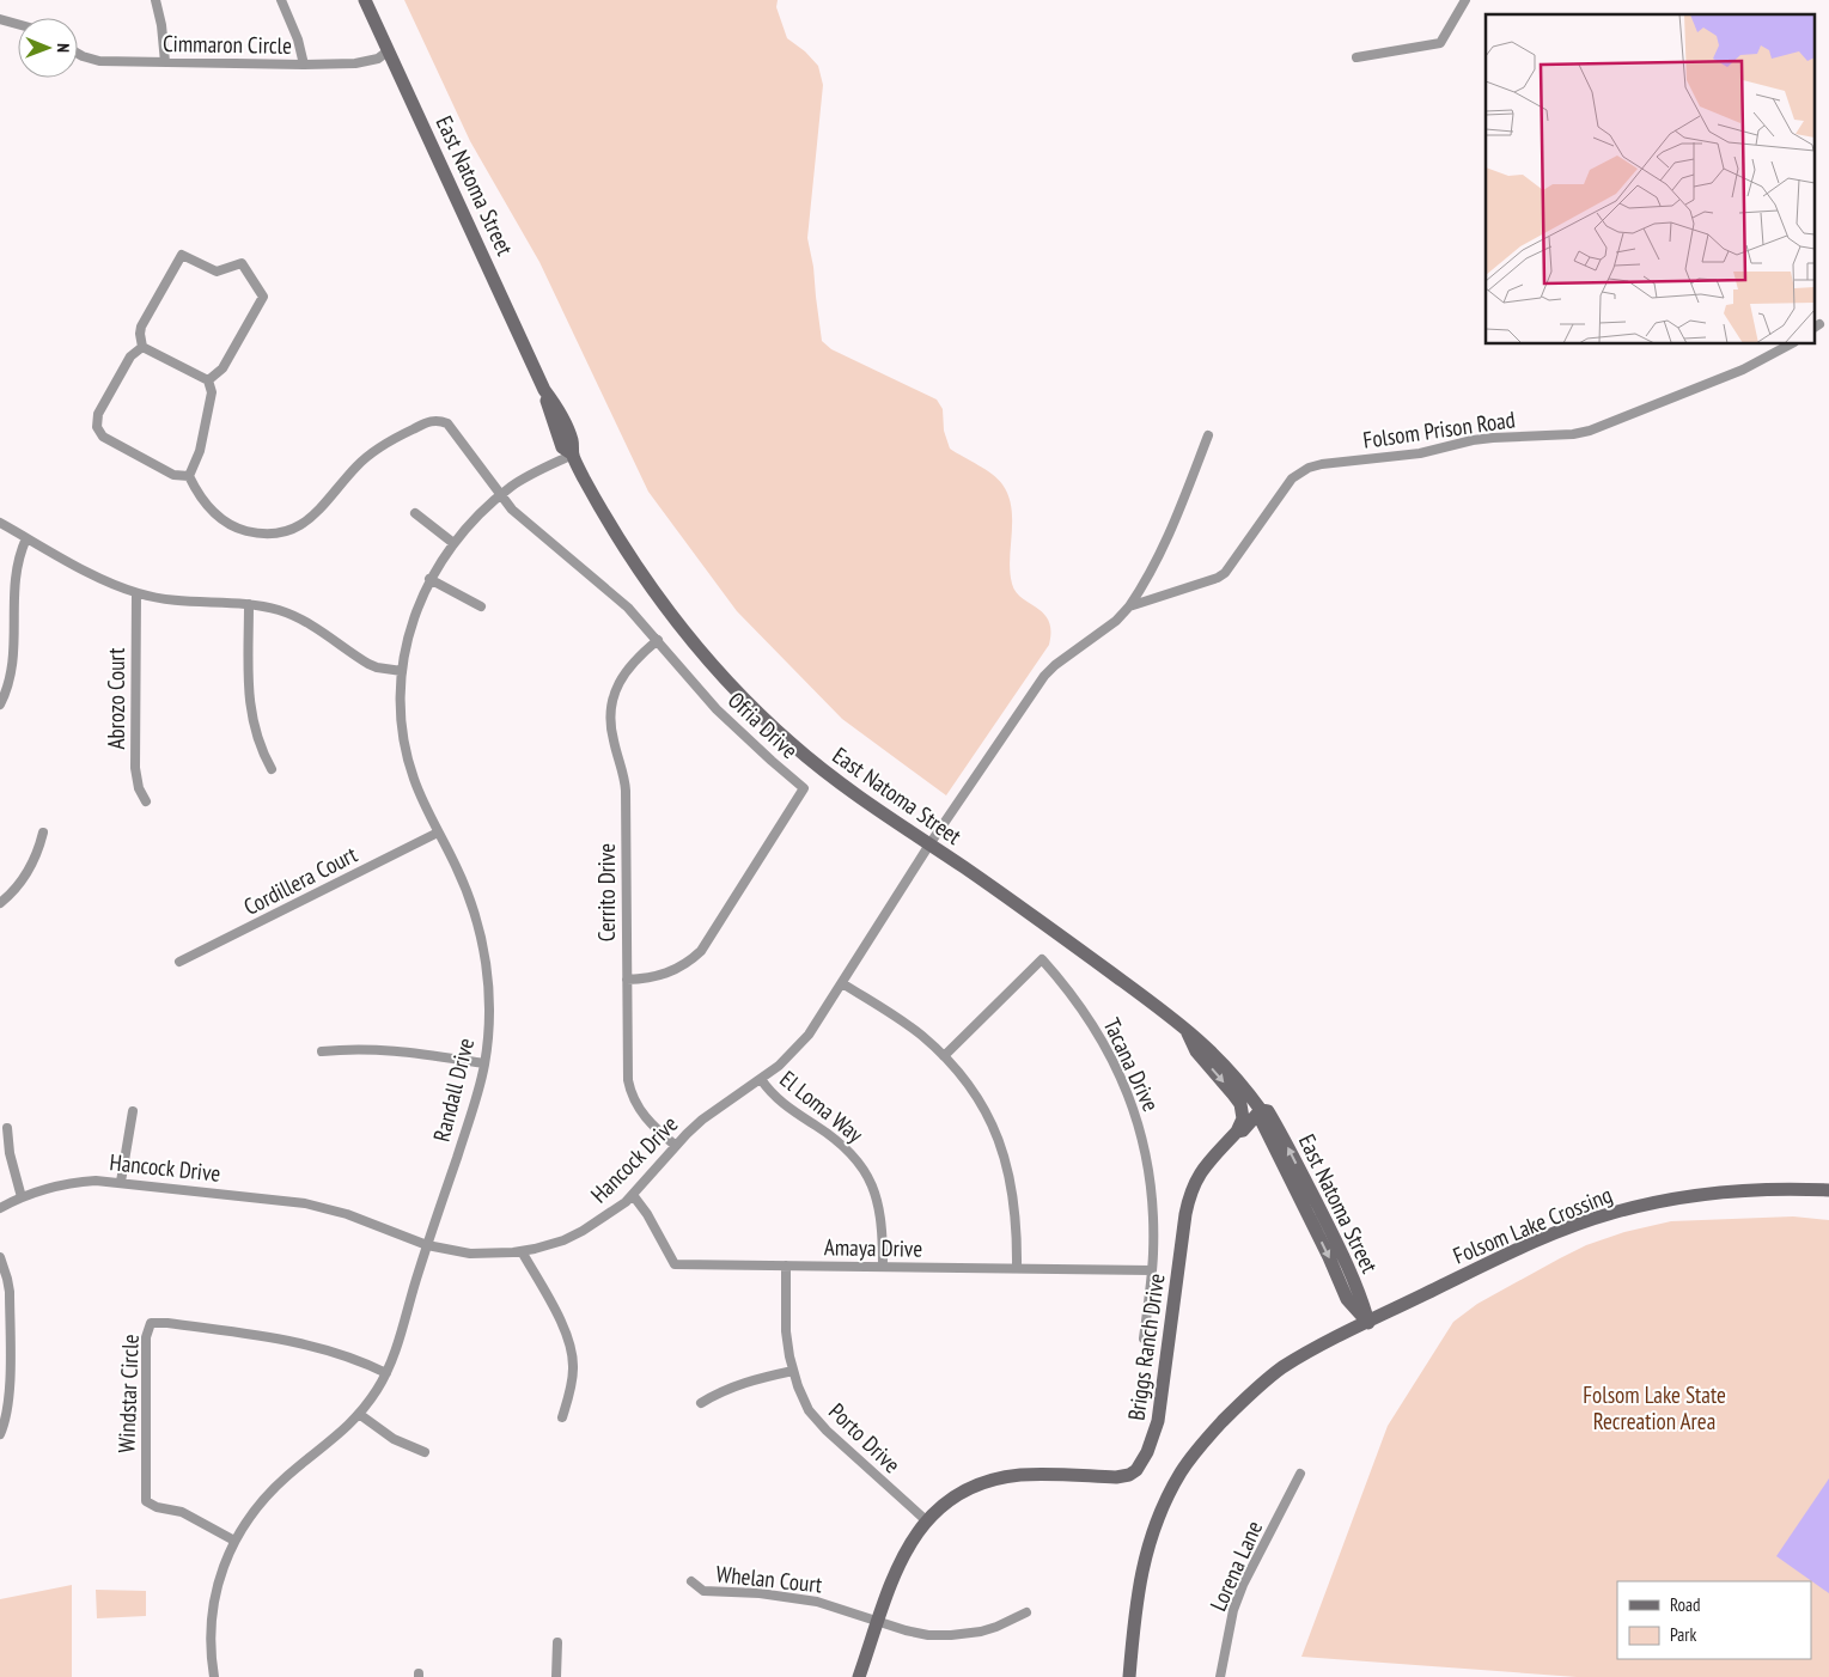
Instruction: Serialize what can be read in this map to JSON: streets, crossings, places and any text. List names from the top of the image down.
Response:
{
  "streets": {
    "main road": ["East Natoma Street", "Folsom Lake Crossing", "Briggs Ranch Drive"],
    "street": [
      "Cimmaron Circle",
      "Folsom Prison Road",
      "Abrozo Court",
      "Ofria Drive",
      "Cordillera Court",
      "Cerrito Drive",
      "Tacana Drive",
      "Randall Drive",
      "El Loma Way",
      "Hancock Drive",
      "Amaya Drive",
      "Windstar Circle",
      "Porto Drive",
      "Lorena Lane",
      "Whelan Court"
    ]
  },
  "crossings": [
    ["Cimmaron Circle", "East Natoma Street"],
    ["East Natoma Street", "Folsom Prison Road"],
    ["East Natoma Street", "Randall Drive"],
    ["East Natoma Street", "Hancock Drive"],
    ["East Natoma Street", "Folsom Lake Crossing"],
    ["East Natoma Street", "Briggs Ranch Drive"],
    ["Folsom Prison Road", "Hancock Drive"],
    ["Ofria Drive", "Cerrito Drive"],
    ["Ofria Drive", "Randall Drive"],
    ["Cordillera Court", "Randall Drive"],
    ["Cerrito Drive", "Hancock Drive"],
    ["Tacana Drive", "Amaya Drive"],
    ["Randall Drive", "Hancock Drive"],
    ["Randall Drive", "Windstar Circle"],
    ["El Loma Way", "Hancock Drive"],
    ["El Loma Way", "Amaya Drive"],
    ["Hancock Drive", "Amaya Drive"],
    ["Amaya Drive", "Porto Drive"],
    ["Briggs Ranch Drive", "Porto Drive"],
    ["Briggs Ranch Drive", "Whelan Court"]
  ],
  "parks": ["Folsom Lake State Recreation Area"],
  "legend": ["Road", "Park"],
  "north": "right"
}
